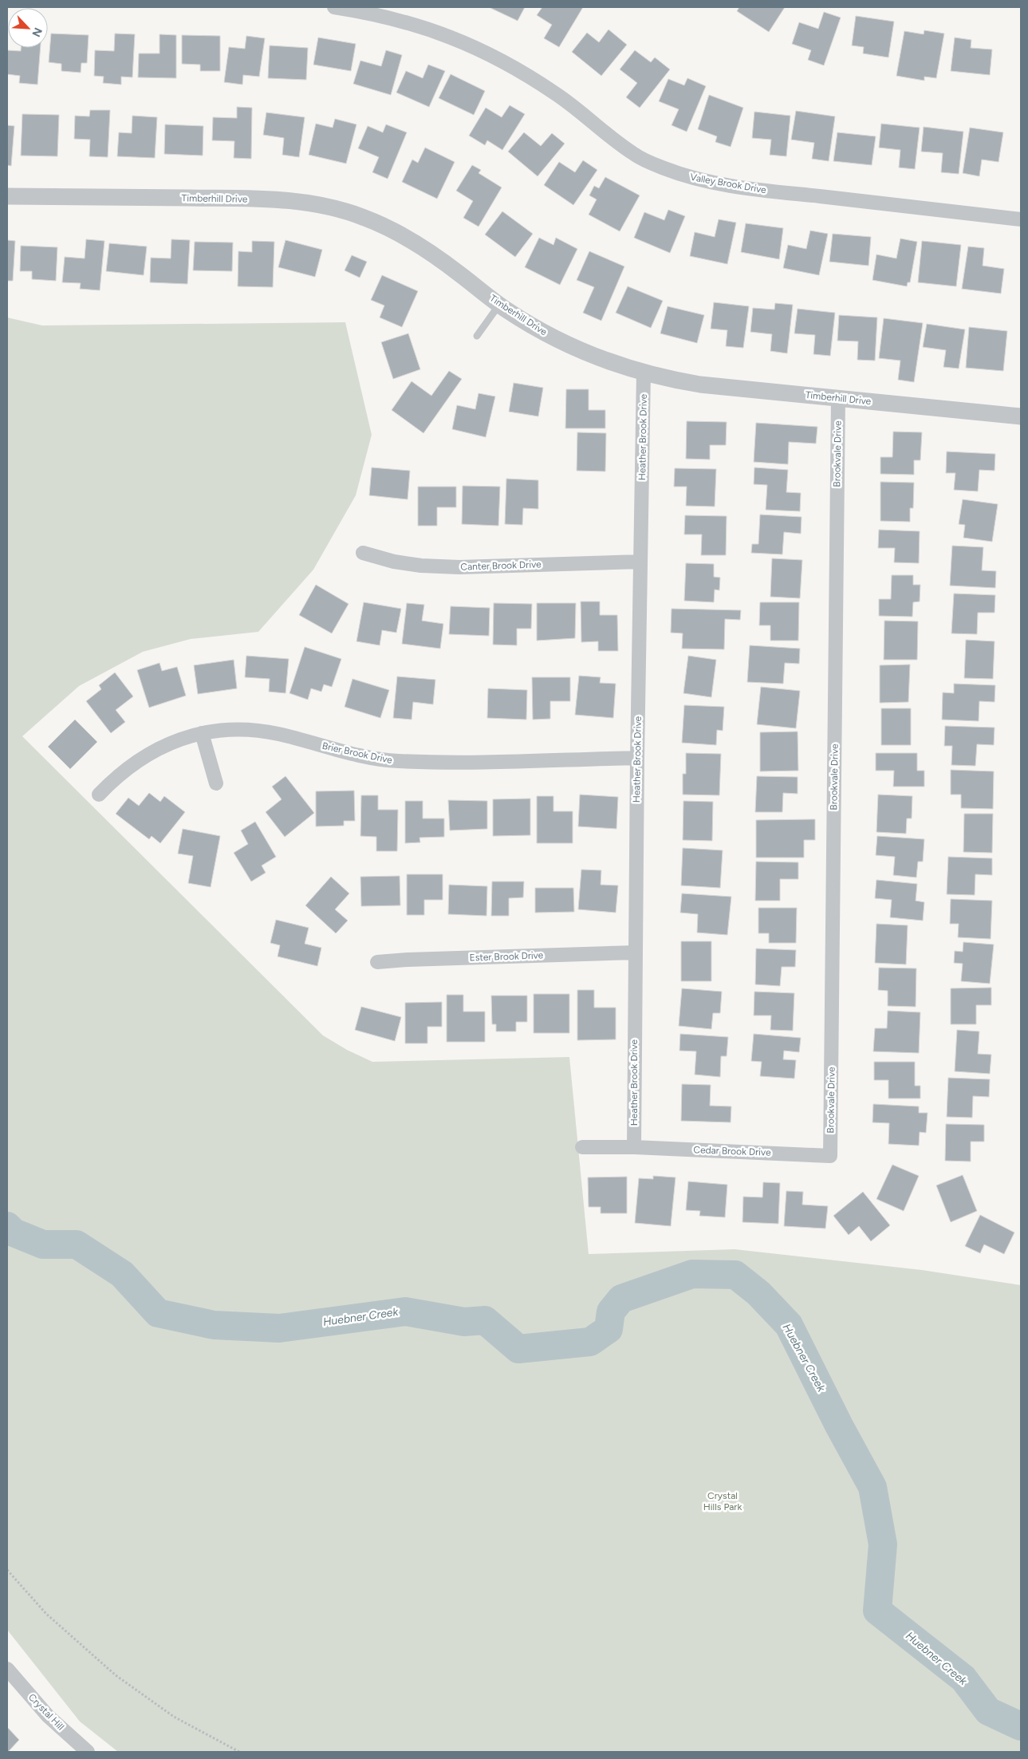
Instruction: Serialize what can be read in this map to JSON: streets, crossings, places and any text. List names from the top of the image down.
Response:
{
  "streets": {
    "street": [
      "Valley Brook Drive",
      "Timberhill Drive",
      "Heather Brook Drive",
      "Brookvale Drive",
      "Canter Brook Drive",
      "Brier Brook Drive",
      "Ester Brook Drive",
      "Cedar Brook Drive",
      "Crystal Hill"
    ]
  },
  "crossings": [
    ["Timberhill Drive", "Heather Brook Drive"],
    ["Timberhill Drive", "Brookvale Drive"],
    ["Heather Brook Drive", "Canter Brook Drive"],
    ["Heather Brook Drive", "Brier Brook Drive"],
    ["Heather Brook Drive", "Ester Brook Drive"],
    ["Heather Brook Drive", "Cedar Brook Drive"],
    ["Brookvale Drive", "Cedar Brook Drive"]
  ],
  "water": ["Huebner Creek"],
  "parks": ["Crystal Hills Park"],
  "north": "bottom right"
}
